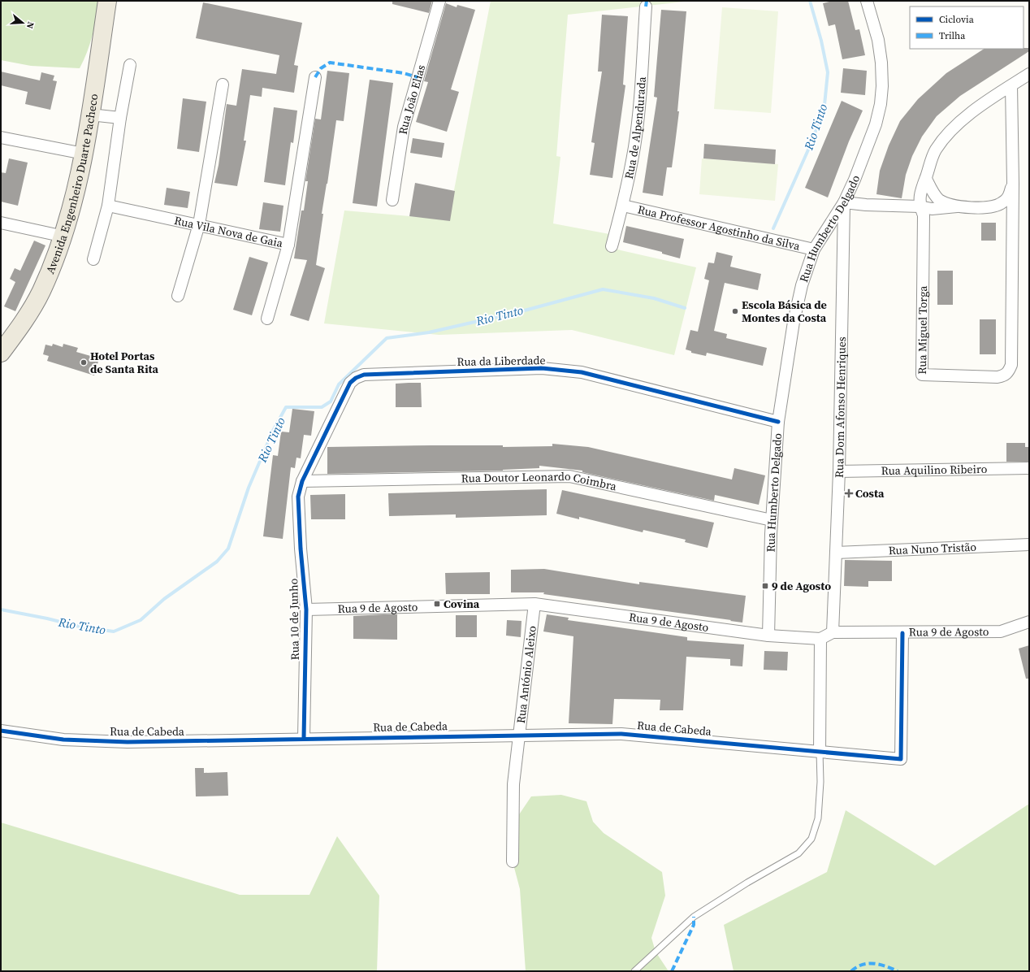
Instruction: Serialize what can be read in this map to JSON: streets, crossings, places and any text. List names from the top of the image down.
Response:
{
  "streets": {
    "main road": ["Avenida Engenheiro Duarte Pacheco"],
    "street": [
      "Rua João Elias",
      "Rua de Alpendurada",
      "Rua Professor Agostinho da Silva",
      "Rua Humberto Delgado",
      "Rua Vila Nova de Gaia",
      "Rua Miguel Torga",
      "Rua da Liberdade",
      "Rua Dom Afonso Henriques",
      "Rua Aquilino Ribeiro",
      "Rua Doutor Leonardo Coimbra",
      "Rua Nuno Tristão",
      "Rua 9 de Agosto",
      "Rua 10 de Junho",
      "Rua António Aleixo",
      "Rua de Cabeda"
    ]
  },
  "crossings": [
    ["Rua de Alpendurada", "Rua Professor Agostinho da Silva"],
    ["Rua Professor Agostinho da Silva", "Rua Humberto Delgado"],
    ["Rua Humberto Delgado", "Rua da Liberdade"],
    ["Rua Humberto Delgado", "Rua Dom Afonso Henriques"],
    ["Rua Humberto Delgado", "Rua Doutor Leonardo Coimbra"],
    ["Rua Humberto Delgado", "Rua 9 de Agosto"],
    ["Rua da Liberdade", "Rua Doutor Leonardo Coimbra"],
    ["Rua da Liberdade", "Rua 10 de Junho"],
    ["Rua Dom Afonso Henriques", "Rua Aquilino Ribeiro"],
    ["Rua Dom Afonso Henriques", "Rua Nuno Tristão"],
    ["Rua Dom Afonso Henriques", "Rua 9 de Agosto"],
    ["Rua Doutor Leonardo Coimbra", "Rua 10 de Junho"],
    ["Rua 9 de Agosto", "Rua 10 de Junho"],
    ["Rua 9 de Agosto", "Rua António Aleixo"],
    ["Rua 9 de Agosto", "Rua de Cabeda"],
    ["Rua 10 de Junho", "Rua de Cabeda"],
    ["Rua António Aleixo", "Rua de Cabeda"]
  ],
  "water": ["Rio Tinto"],
  "places": {
    "other": ["Escola Básica de Montes da Costa", "Hotel Portas de Santa Rita"],
    "health": ["Costa"],
    "transit": ["9 de Agosto", "Covina"]
  },
  "legend": ["Ciclovia", "Trilha"],
  "north": "right"
}
